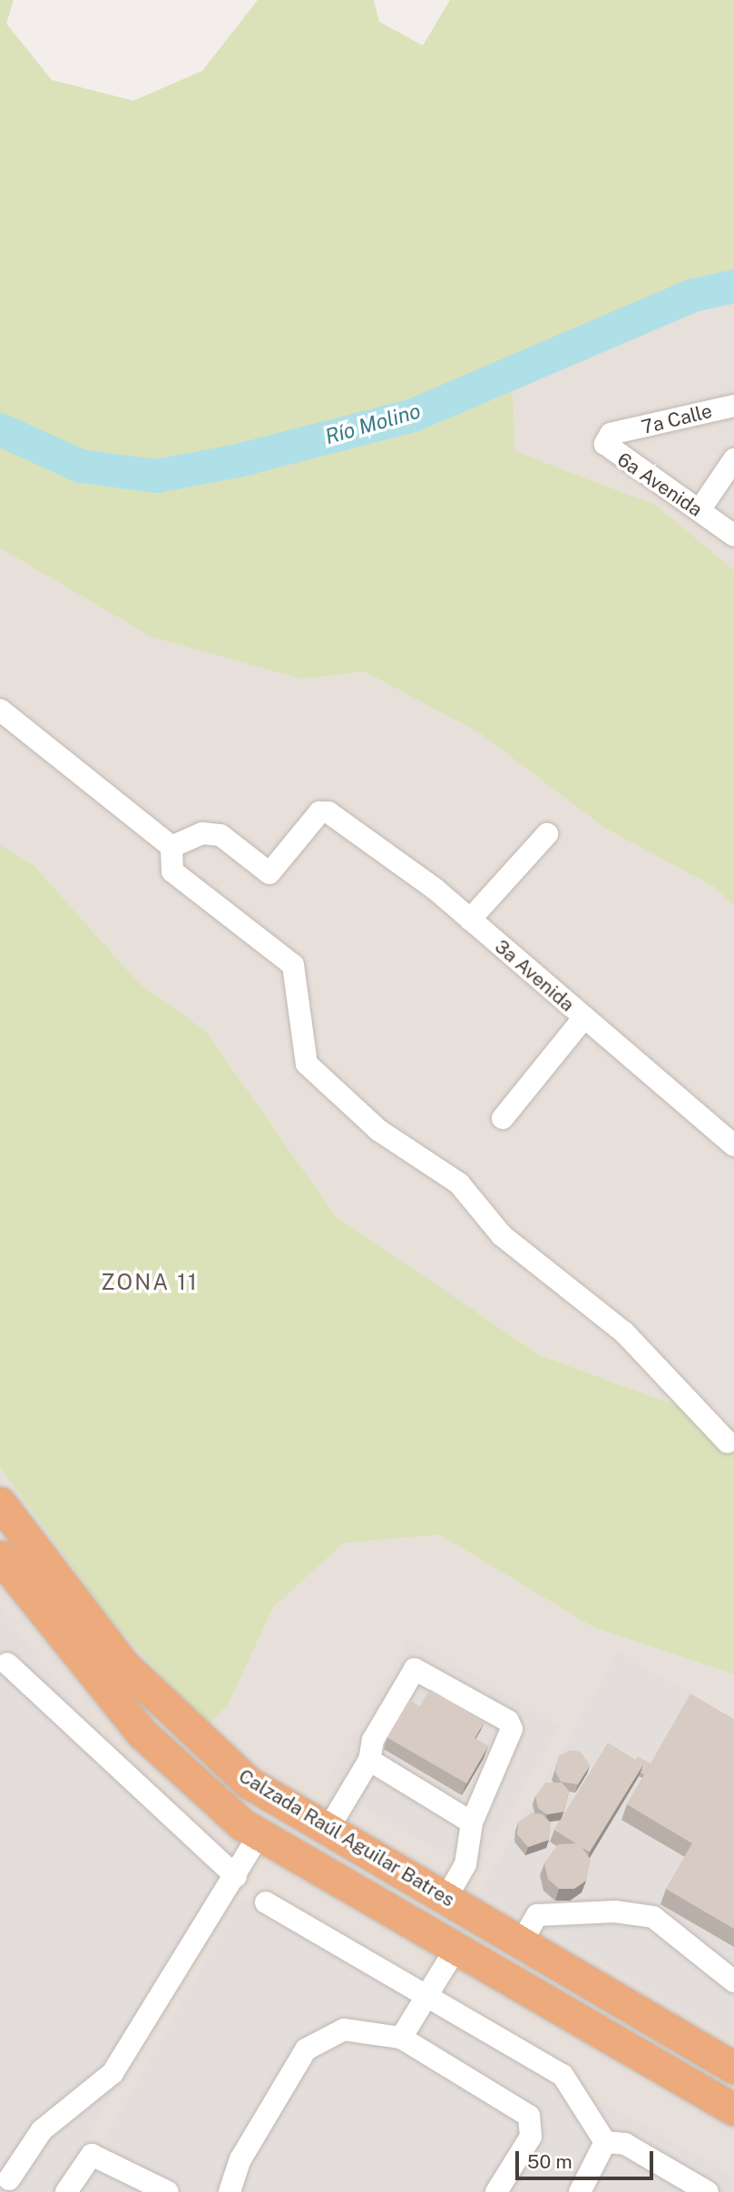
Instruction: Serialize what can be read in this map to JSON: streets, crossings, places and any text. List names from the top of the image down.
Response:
{
  "streets": {
    "highway": ["Calzada Raúl Aguilar Batres"],
    "street": ["7a Calle", "6a Avenida", "3a Avenida"]
  },
  "crossings": [
    ["7a Calle", "6a Avenida"]
  ],
  "districts": ["ZONA 11"],
  "water": ["Río Molino"],
  "scale_bar": "50 m"
}
